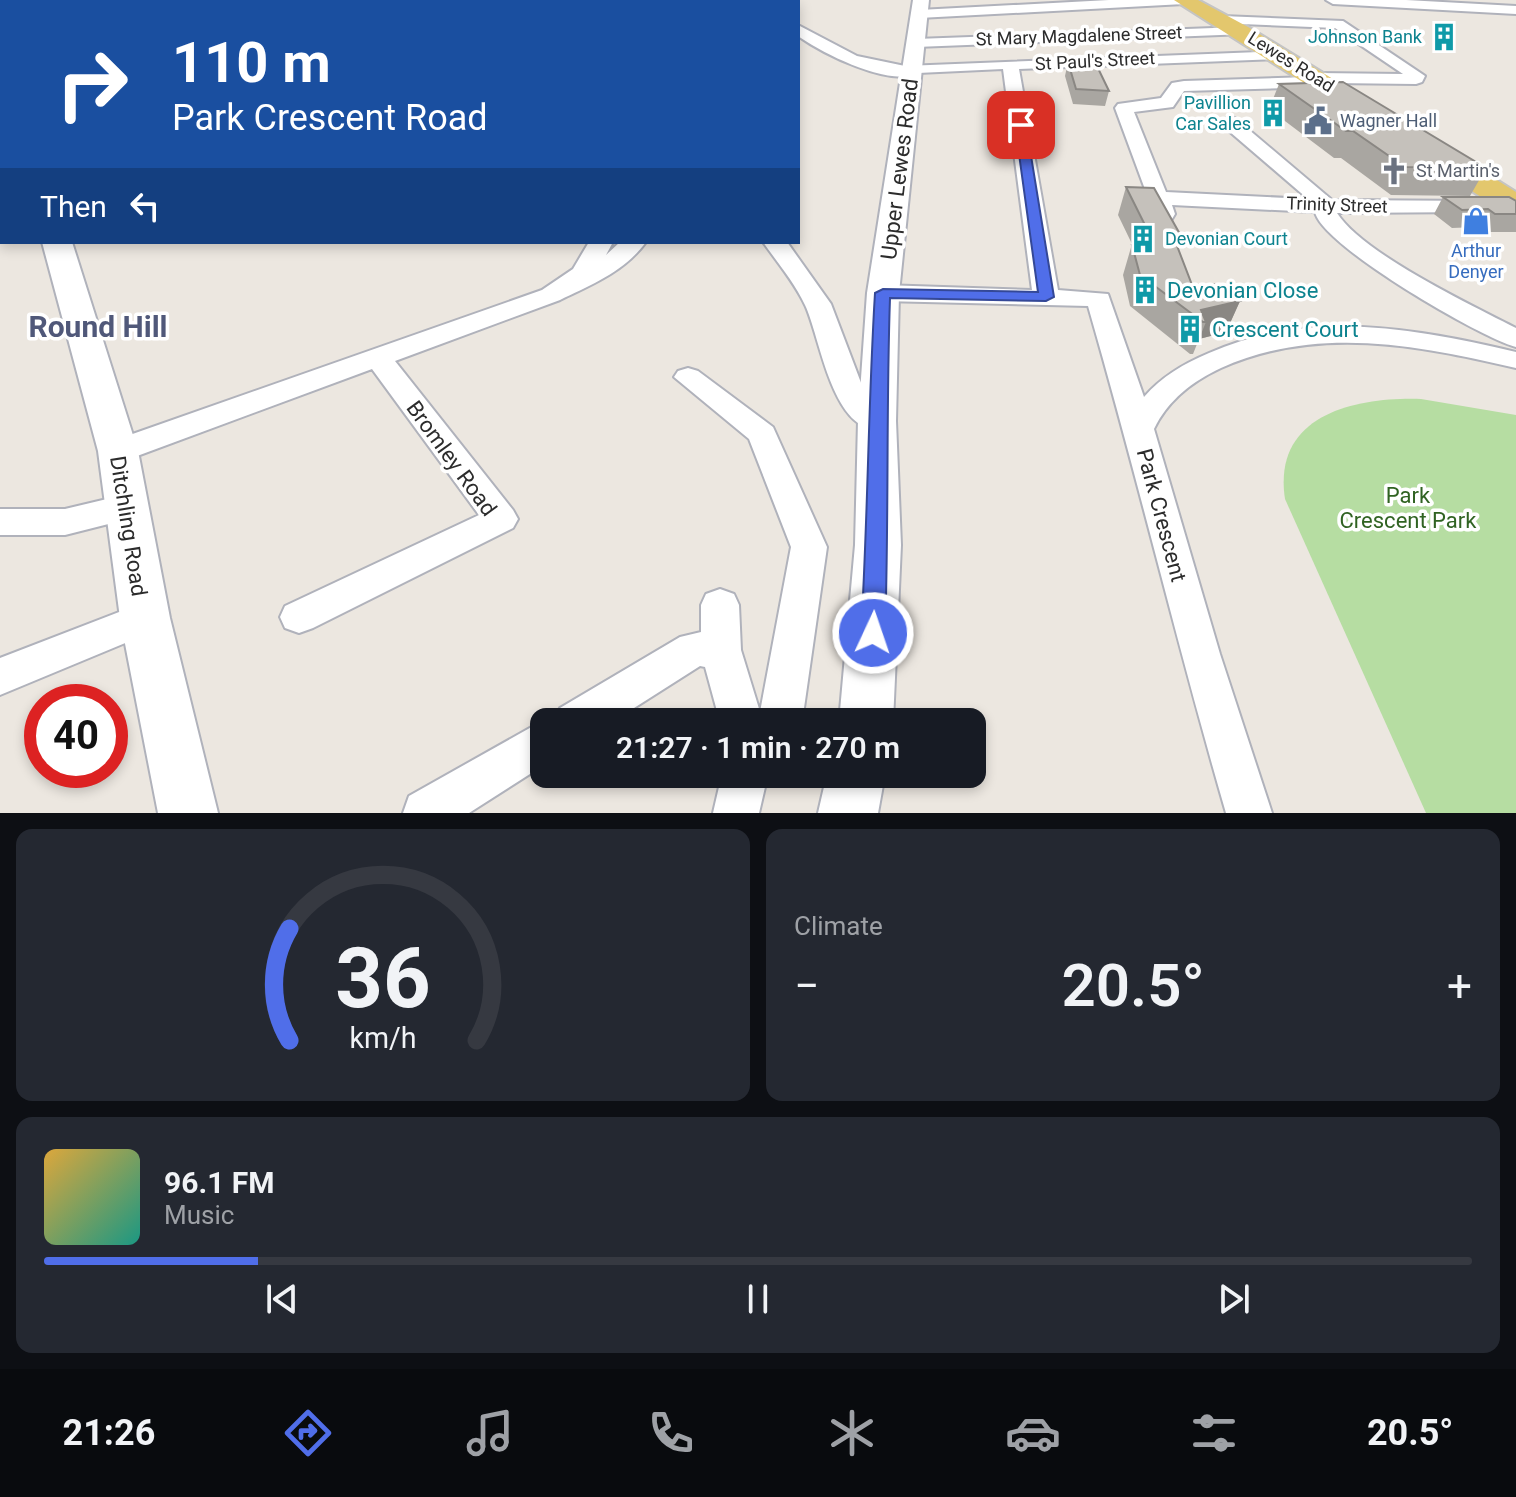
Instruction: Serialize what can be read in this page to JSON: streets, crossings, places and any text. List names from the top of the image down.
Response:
{
  "streets": {
    "main road": ["Lewes Road"],
    "street": [
      "St Mary Magdalene Street",
      "St Paul's Street",
      "Upper Lewes Road",
      "Trinity Street",
      "Bromley Road",
      "Park Crescent",
      "Ditchling Road"
    ]
  },
  "crossings": [
    ["St Mary Magdalene Street", "St Paul's Street"],
    ["St Mary Magdalene Street", "Lewes Road"],
    ["St Mary Magdalene Street", "Upper Lewes Road"],
    ["St Paul's Street", "Lewes Road"],
    ["St Paul's Street", "Upper Lewes Road"],
    ["Lewes Road", "Trinity Street"]
  ],
  "districts": ["Round Hill"],
  "parks": ["Park Crescent Park"],
  "places": {
    "building": [
      "Johnson Bank",
      "Pavillion Car Sales",
      "Devonian Court",
      "Devonian Close",
      "Crescent Court"
    ],
    "public building": ["Wagner Hall"],
    "church": ["St Martin's"],
    "shop": ["Arthur Denyer"]
  },
  "page": {
    "turn": ["110 m", "Park Crescent Road"],
    "then": "Then",
    "limit": "40",
    "trip": "21:27 · 1 min · 270 m",
    "tile": "Climate",
    "heat": ["−", "20.5°", "+"],
    "song": ["96.1 FM", "Music"],
    "tabs": ["21:26", "20.5°"],
    "gauge": ["36", "km/h"]
  }
}
